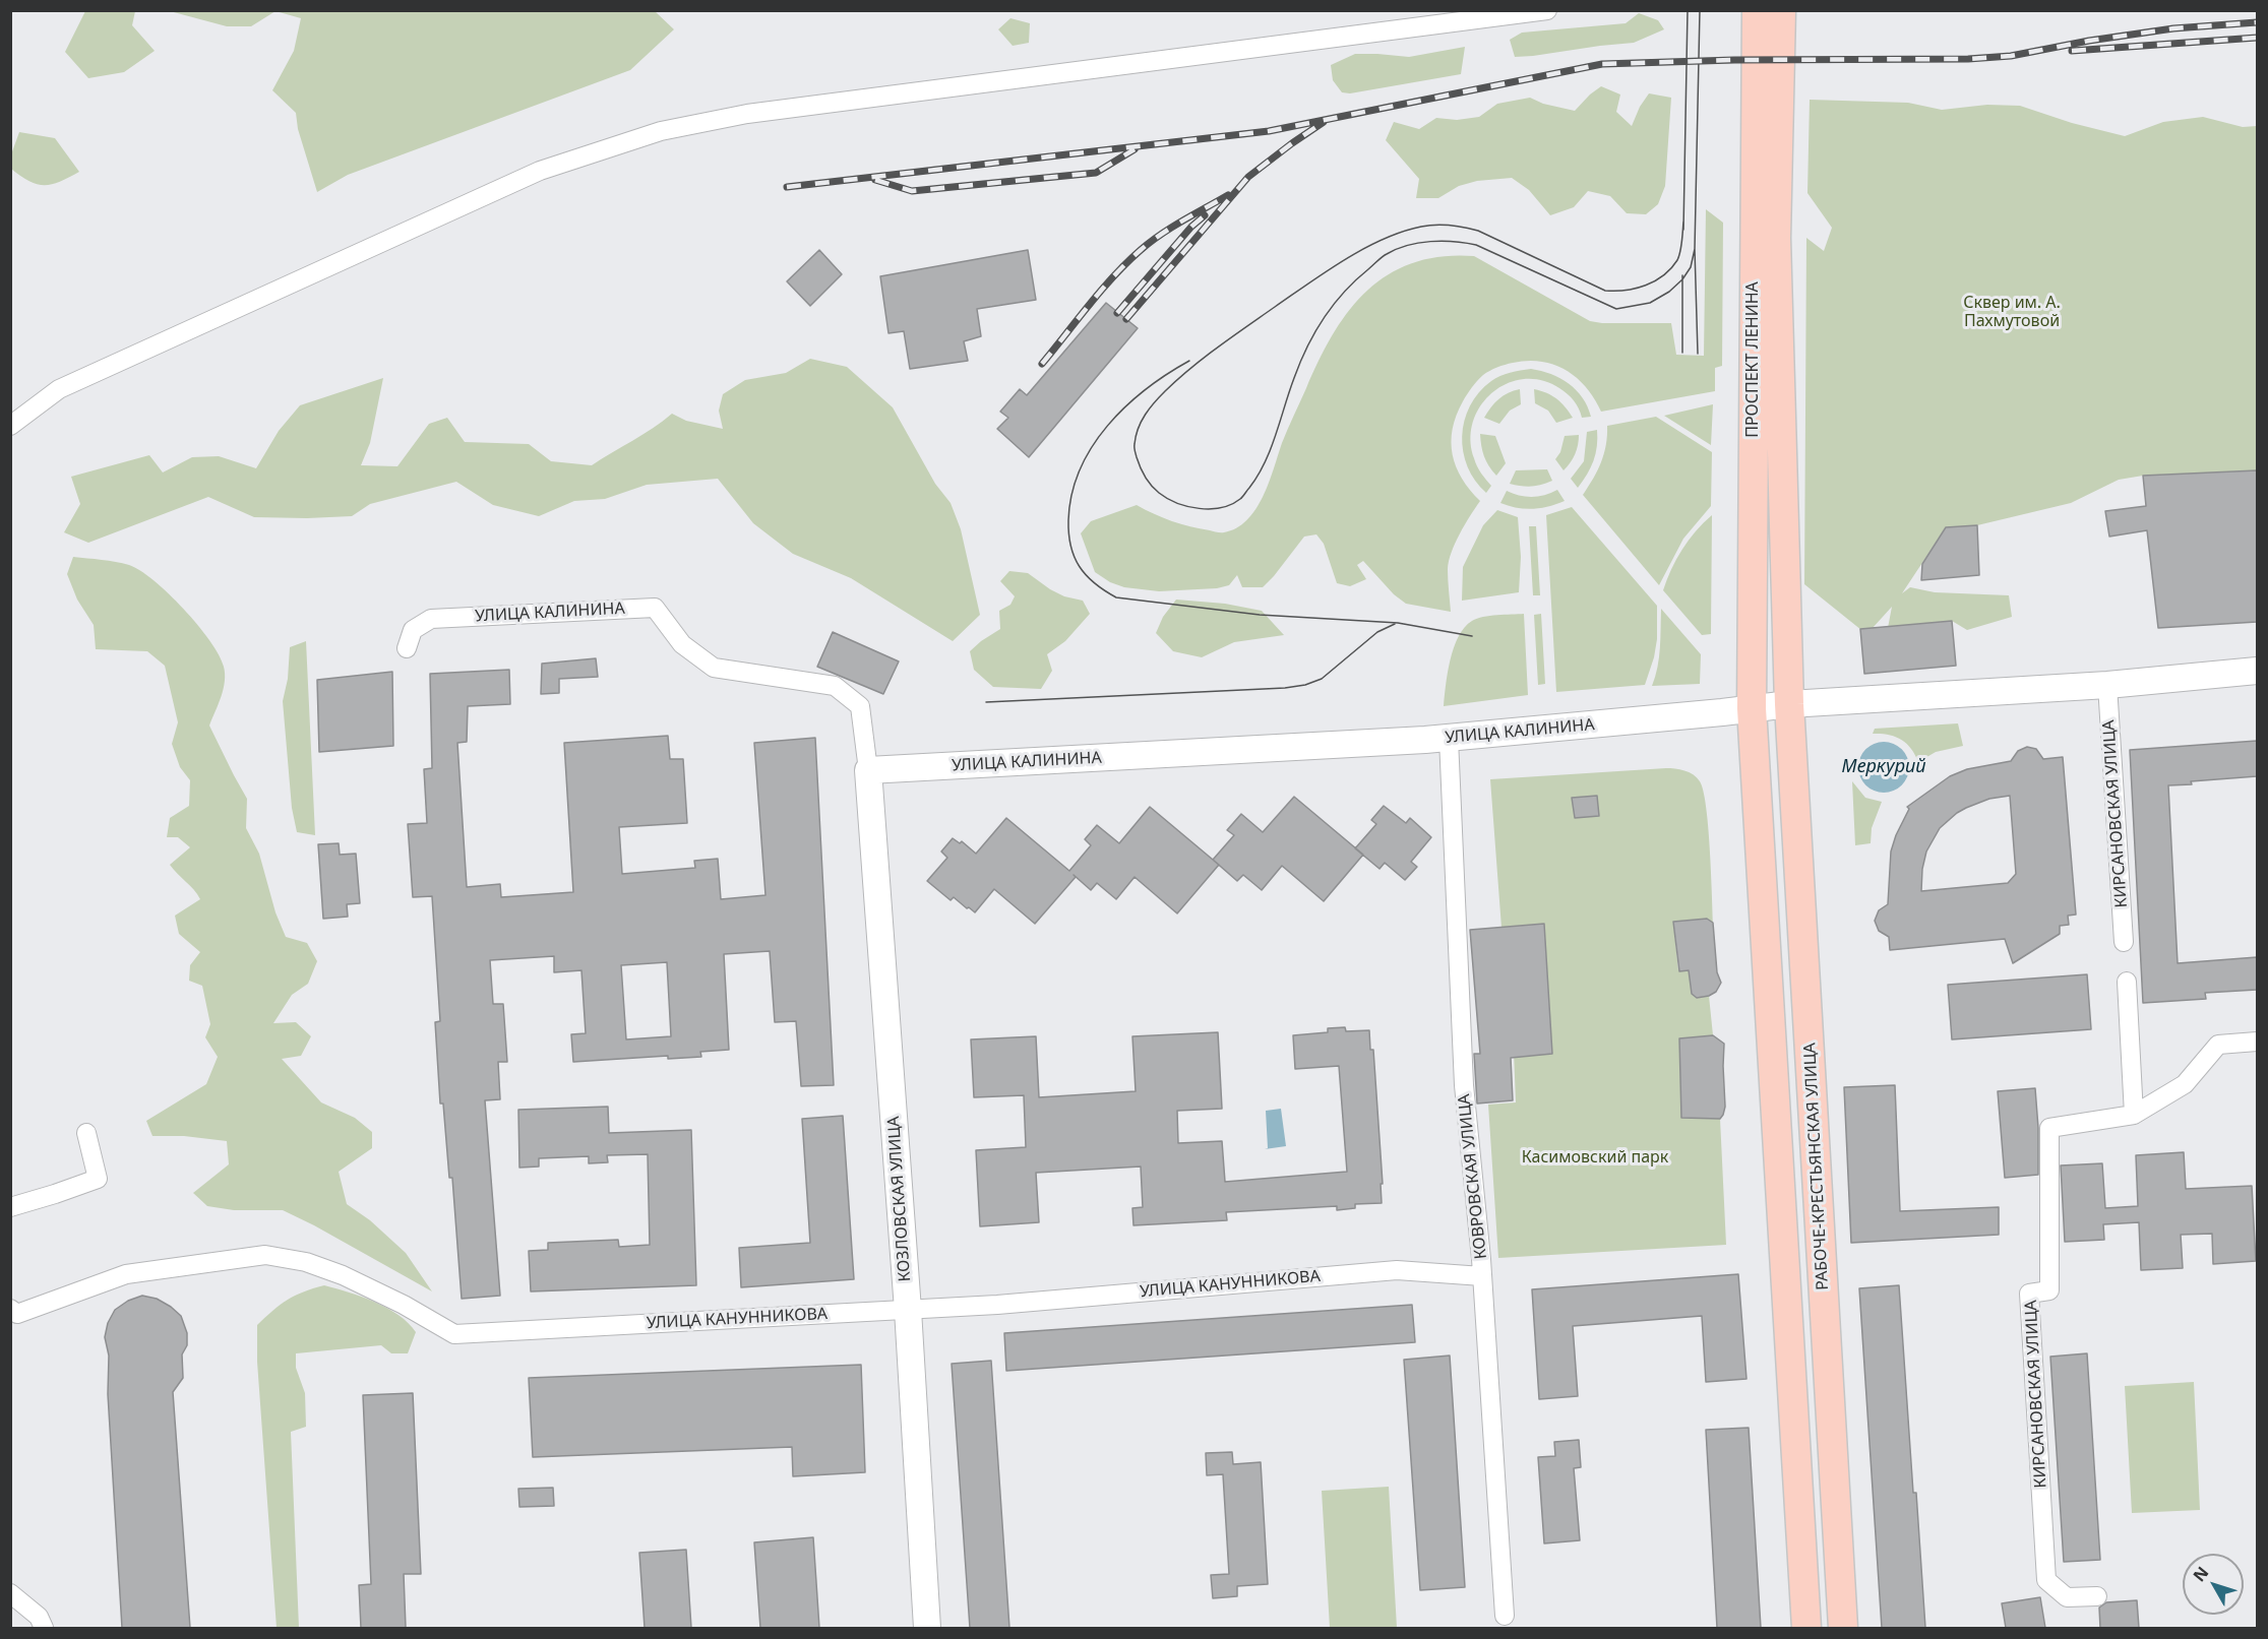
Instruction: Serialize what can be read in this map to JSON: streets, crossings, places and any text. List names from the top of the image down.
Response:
{
  "streets": {
    "main road": ["ПРОСПЕКТ ЛЕНИНА", "РАБОЧЕ-КРЕСТЬЯНСКАЯ УЛИЦА"],
    "street": [
      "УЛИЦА КАЛИНИНА",
      "КИРСАНОВСКАЯ УЛИЦА",
      "КОВРОВСКАЯ УЛИЦА",
      "КОЗЛОВСКАЯ УЛИЦА",
      "УЛИЦА КАНУННИКОВА"
    ]
  },
  "crossings": [
    ["ПРОСПЕКТ ЛЕНИНА", "УЛИЦА КАЛИНИНА"],
    ["ПРОСПЕКТ ЛЕНИНА", "РАБОЧЕ-КРЕСТЬЯНСКАЯ УЛИЦА"],
    ["УЛИЦА КАЛИНИНА", "КИРСАНОВСКАЯ УЛИЦА"],
    ["УЛИЦА КАЛИНИНА", "РАБОЧЕ-КРЕСТЬЯНСКАЯ УЛИЦА"],
    ["УЛИЦА КАЛИНИНА", "КОВРОВСКАЯ УЛИЦА"],
    ["УЛИЦА КАЛИНИНА", "КОЗЛОВСКАЯ УЛИЦА"],
    ["КОВРОВСКАЯ УЛИЦА", "УЛИЦА КАНУННИКОВА"],
    ["КОЗЛОВСКАЯ УЛИЦА", "УЛИЦА КАНУННИКОВА"]
  ],
  "water": ["Меркурий"],
  "parks": ["Сквер им. А. Пахмутовой", "Касимовский парк"],
  "north": "top left"
}
